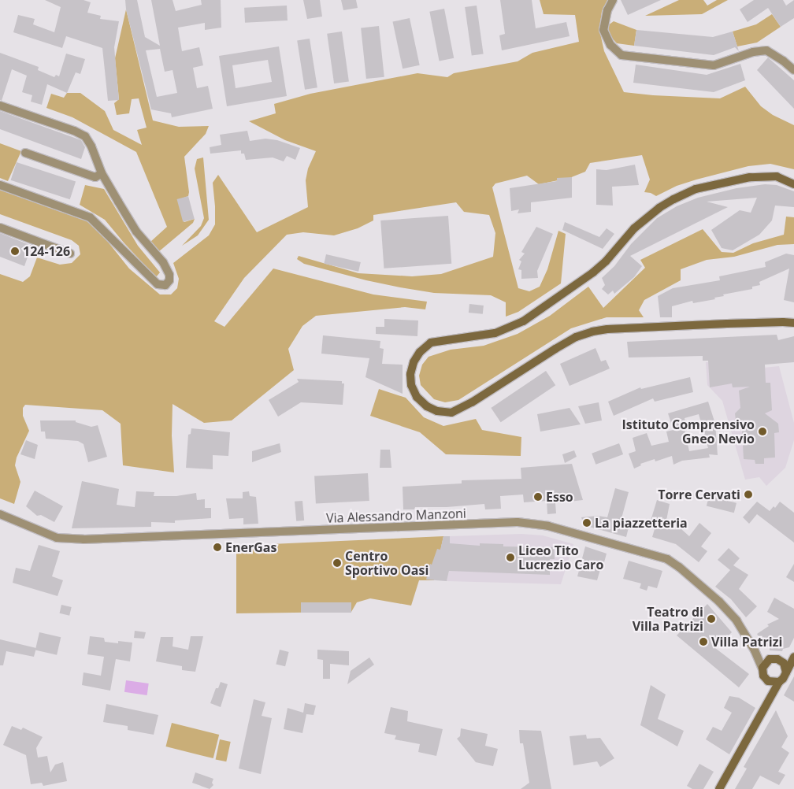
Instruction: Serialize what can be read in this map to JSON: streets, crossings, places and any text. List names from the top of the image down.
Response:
{
  "streets": {
    "street": ["Via Alessandro Manzoni"]
  },
  "places": [
    "124-126",
    "Istituto Comprensivo Gneo Nevio",
    "Torre Cervati",
    "Esso",
    "La piazzetteria",
    "EnerGas",
    "Liceo Tito Lucrezio Caro",
    "Centro Sportivo Oasi",
    "Teatro di Villa Patrizi",
    "Villa Patrizi"
  ]
}
